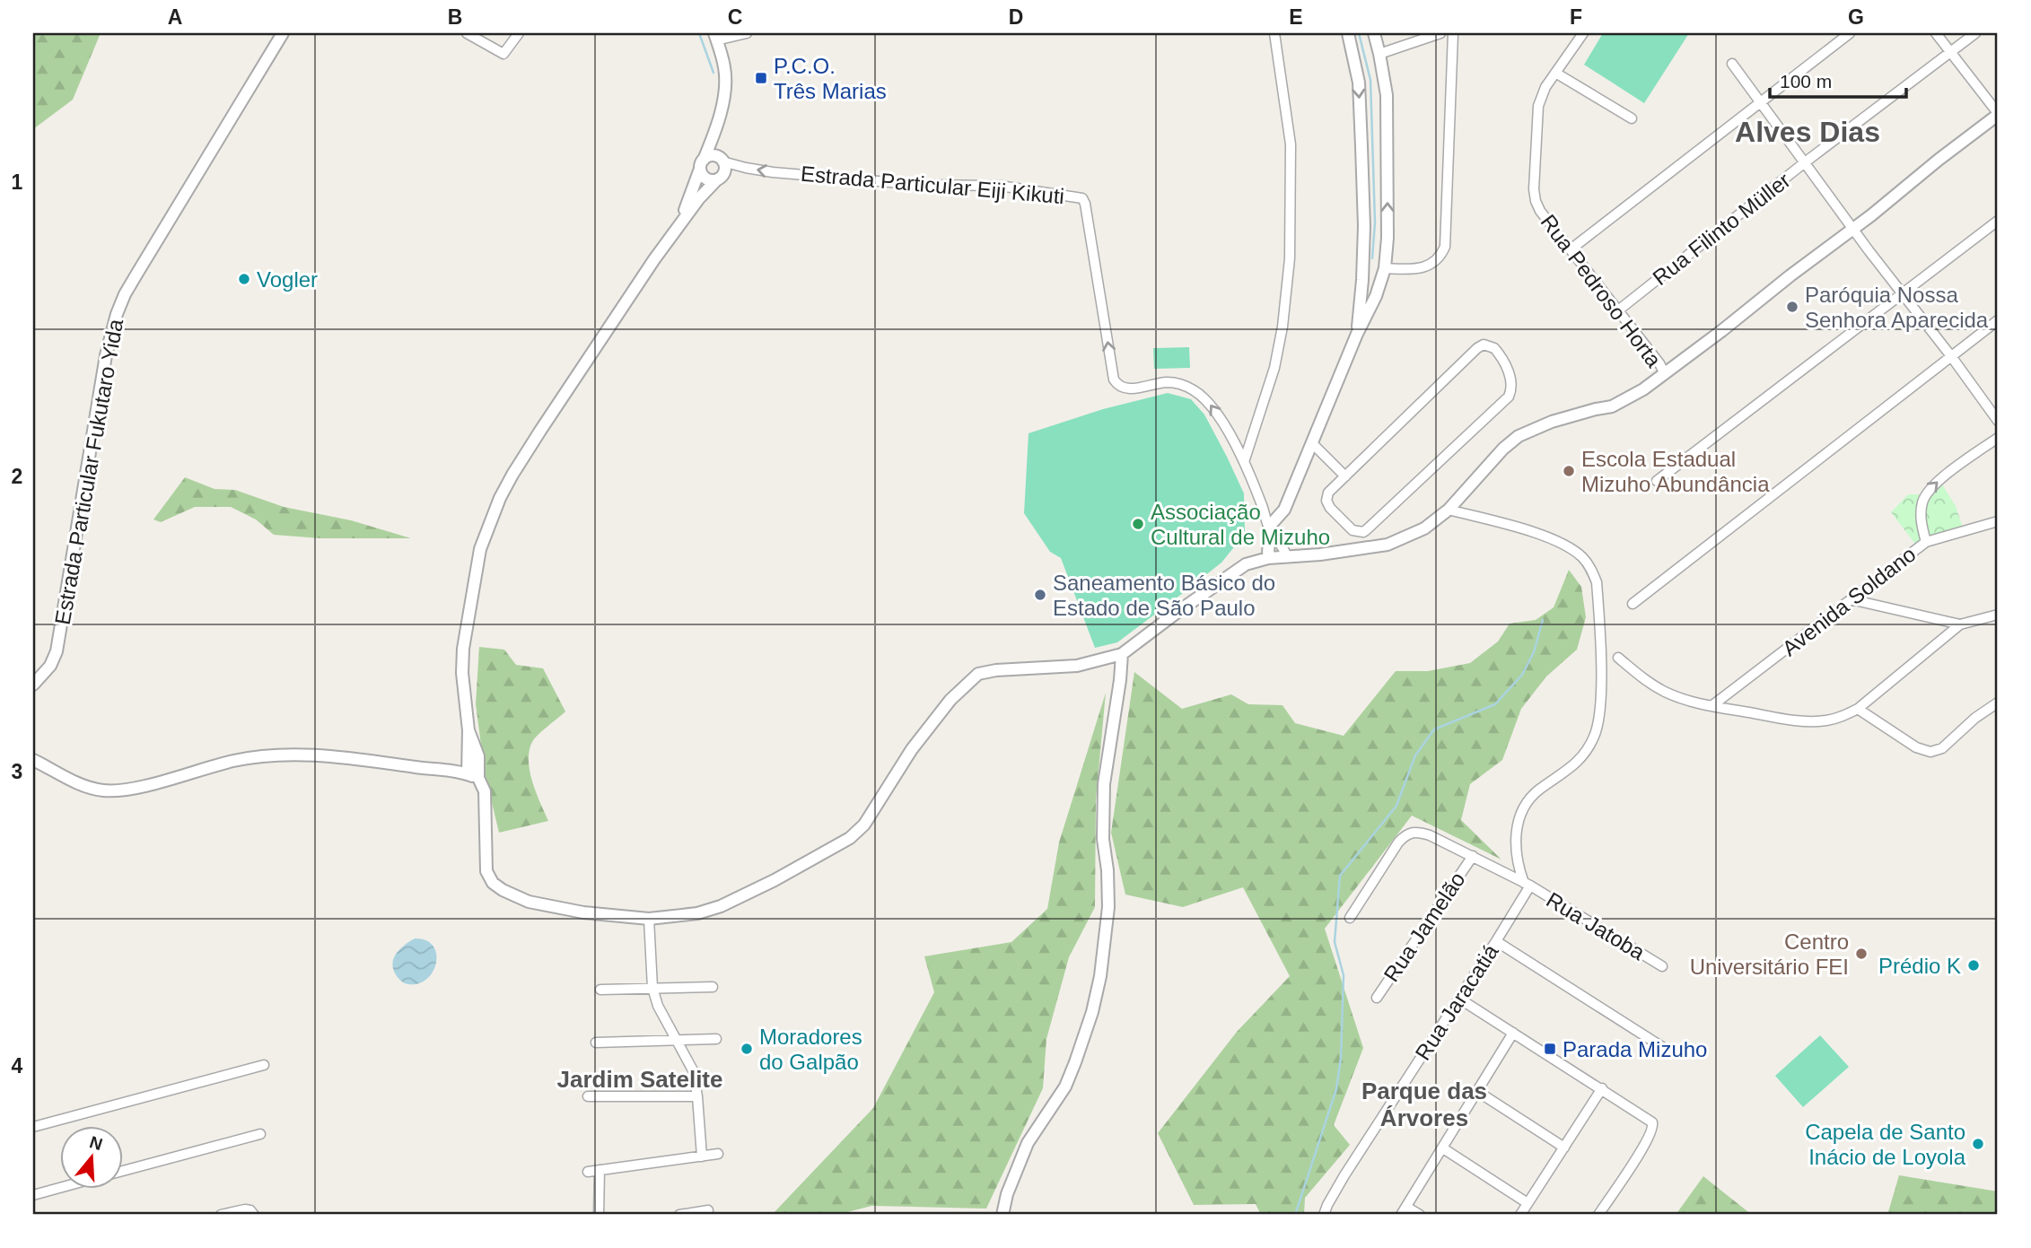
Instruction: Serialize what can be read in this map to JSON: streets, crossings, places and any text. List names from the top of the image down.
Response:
{
  "streets": {
    "street": [
      "Estrada Particular Eiji Kikuti",
      "Rua Filinto Müller",
      "Rua Pedroso Horta",
      "Estrada Particular Fukutaro Yida",
      "Avenida Soldano",
      "Rua Jatoba",
      "Rua Jamelão",
      "Rua Jaracatiá"
    ]
  },
  "crossings": [
    ["Rua Filinto Müller", "Rua Pedroso Horta"],
    ["Rua Jatoba", "Rua Jamelão"],
    ["Rua Jatoba", "Rua Jaracatiá"]
  ],
  "one_way": ["Estrada Particular Eiji Kikuti"],
  "districts": ["Alves Dias", "Jardim Satelite", "Parque das Árvores"],
  "places": {
    "transit": ["P.C.O. Três Marias", "Parada Mizuho"],
    "other": [
      "Vogler",
      "Paróquia Nossa Senhora Aparecida",
      "Escola Estadual Mizuho Abundância",
      "Associação Cultural de Mizuho",
      "Saneamento Básico do Estado de São Paulo",
      "Centro Universitário FEI",
      "Prédio K",
      "Moradores do Galpão",
      "Capela de Santo Inácio de Loyola"
    ]
  },
  "scale_bar": "100 m",
  "north": "top",
  "grid": {
    "columns": [
      "A",
      "B",
      "C",
      "D",
      "E",
      "F",
      "G"
    ],
    "rows": [
      "1",
      "2",
      "3",
      "4"
    ]
  }
}
